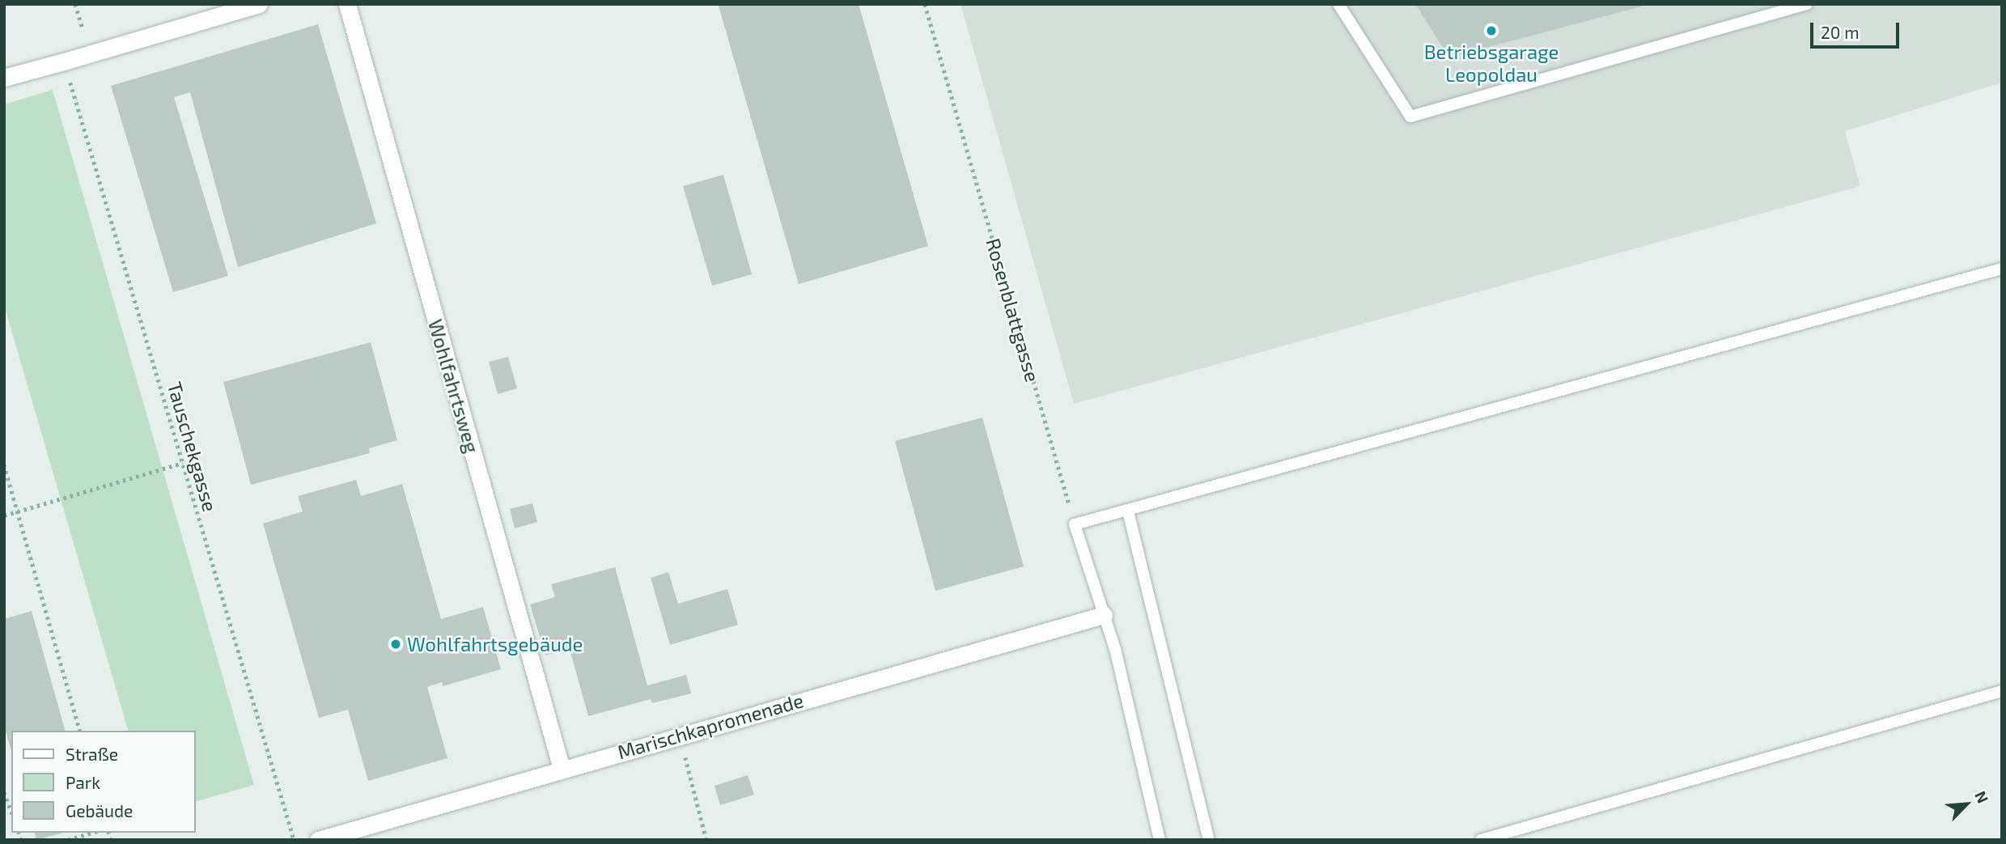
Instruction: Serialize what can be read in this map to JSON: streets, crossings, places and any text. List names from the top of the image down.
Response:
{
  "streets": {
    "street": ["Wohlfahrtsweg", "Marischkapromenade"],
    "path": ["Rosenblattgasse", "Tauschekgasse"]
  },
  "crossings": [
    ["Wohlfahrtsweg", "Marischkapromenade"]
  ],
  "places": ["Betriebsgarage Leopoldau", "Wohlfahrtsgebäude"],
  "legend": ["Straße", "Park", "Gebäude"],
  "scale_bar": "20 m",
  "north": "top right"
}
